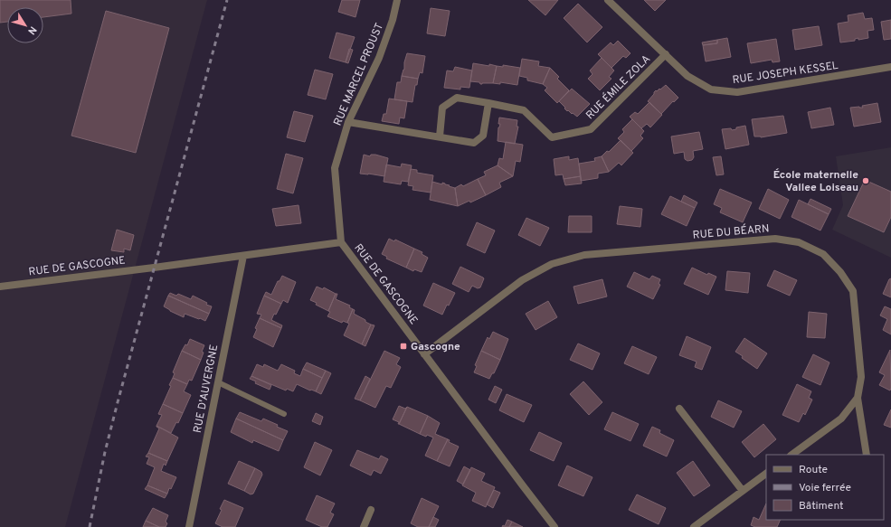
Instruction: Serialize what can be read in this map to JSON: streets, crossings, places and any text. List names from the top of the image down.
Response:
{
  "streets": {
    "street": [
      "RUE JOSEPH KESSEL",
      "RUE MARCEL PROUST",
      "RUE ÉMILE ZOLA",
      "RUE DU BÉARN",
      "RUE DE GASCOGNE",
      "RUE D'AUVERGNE"
    ]
  },
  "crossings": [
    ["RUE JOSEPH KESSEL", "RUE ÉMILE ZOLA"],
    ["RUE MARCEL PROUST", "RUE DE GASCOGNE"],
    ["RUE DU BÉARN", "RUE DE GASCOGNE"],
    ["RUE DE GASCOGNE", "RUE D'AUVERGNE"]
  ],
  "places": {
    "other": ["École maternelle Vallee Loiseau"],
    "transit": ["Gascogne"]
  },
  "legend": ["Route", "Voie ferrée", "Bâtiment"],
  "north": "bottom right"
}
